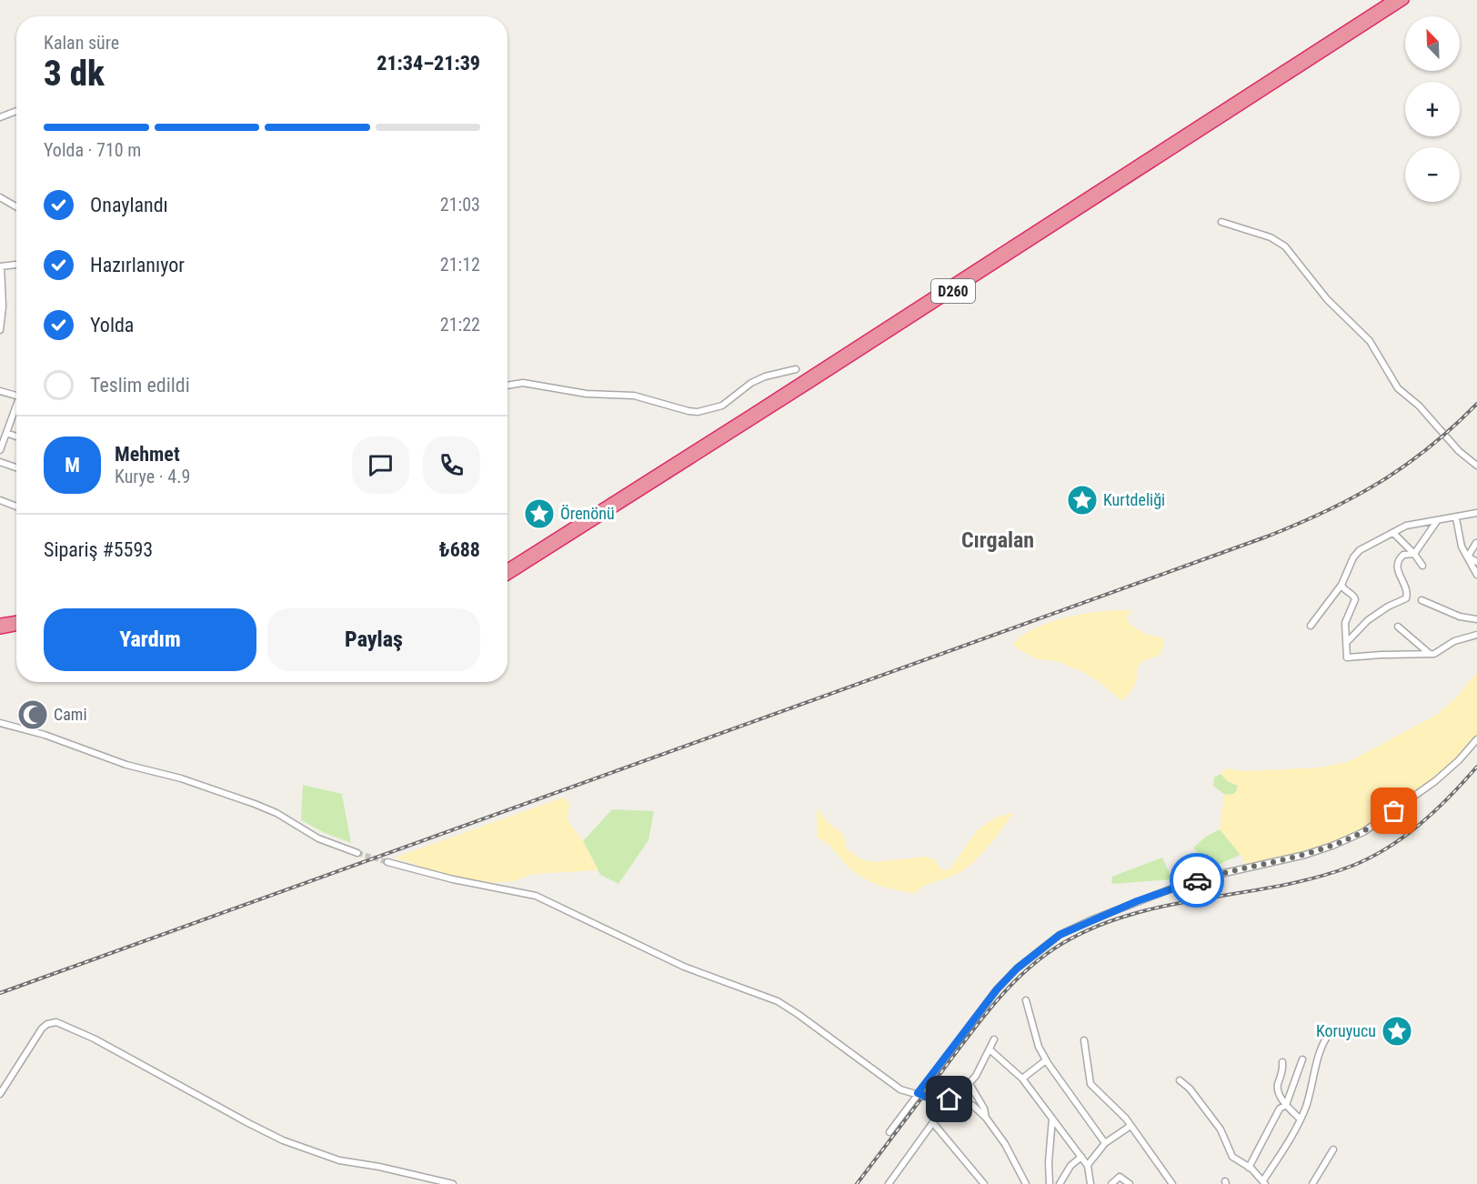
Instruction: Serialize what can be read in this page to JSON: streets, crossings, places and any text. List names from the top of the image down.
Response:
{
  "streets": {
    "highway": ["D260"]
  },
  "districts": ["Cırgalan"],
  "places": {
    "place": ["Kurtdeliği", "Örenönü", "Koruyucu"],
    "mosque": ["Cami"]
  },
  "north": "top left",
  "page": {
    "map_buttons": ["+", "−"],
    "heading": ["3 dk", "Kalan süre", "21:34–21:39"],
    "panel": [
      "Mehmet",
      "Kurye · 4.9",
      "Sipariş #5593",
      "₺688"
    ],
    "bar": "Yolda · 710 m",
    "list": [
      ["Onaylandı", "21:03"],
      ["Hazırlanıyor", "21:12"],
      ["Yolda", "21:22"],
      "Teslim edildi"
    ],
    "round": "M",
    "buttons": ["Yardım", "Paylaş"]
  }
}
